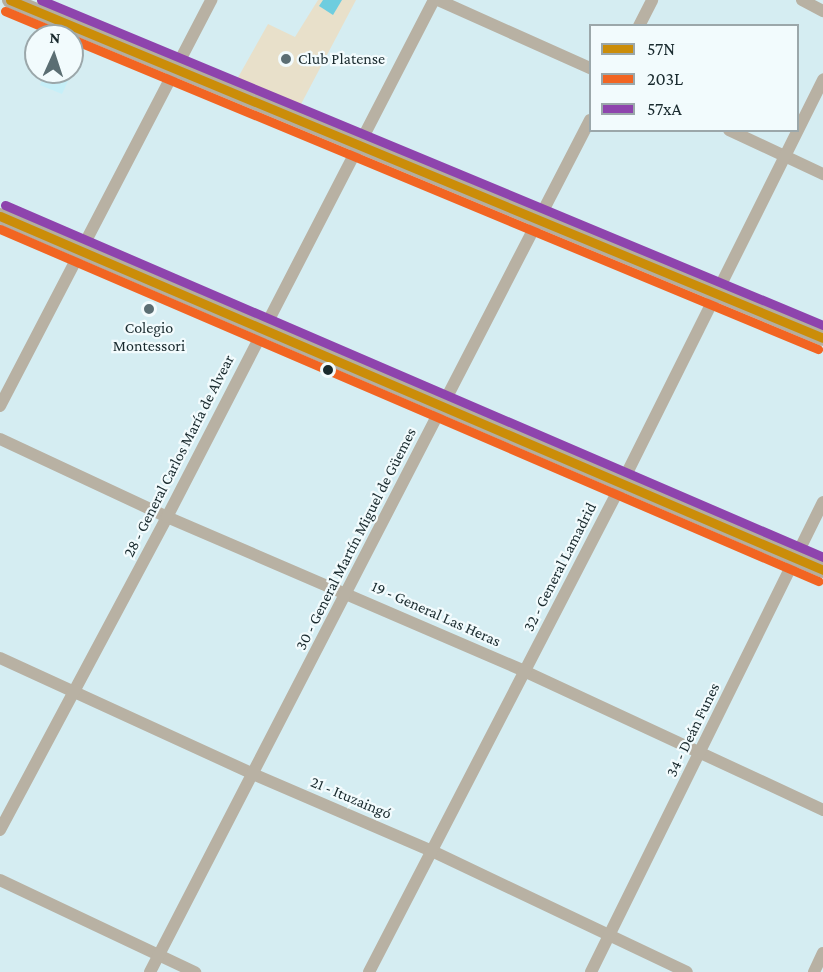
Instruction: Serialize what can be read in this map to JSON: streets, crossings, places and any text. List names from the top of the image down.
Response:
{
  "streets": {
    "street": [
      "28 - General Carlos María de Alvear",
      "30 - General Martín Miguel de Güemes",
      "32 - General Lamadrid",
      "19 - General Las Heras",
      "34 - Deán Funes",
      "21 - Ituzaingó"
    ]
  },
  "crossings": [
    ["28 - General Carlos María de Alvear", "19 - General Las Heras"],
    ["28 - General Carlos María de Alvear", "21 - Ituzaingó"],
    ["30 - General Martín Miguel de Güemes", "19 - General Las Heras"],
    ["30 - General Martín Miguel de Güemes", "21 - Ituzaingó"],
    ["32 - General Lamadrid", "19 - General Las Heras"],
    ["32 - General Lamadrid", "21 - Ituzaingó"],
    ["19 - General Las Heras", "34 - Deán Funes"],
    ["34 - Deán Funes", "21 - Ituzaingó"]
  ],
  "places": ["Club Platense", "Colegio Montessori"],
  "lines": ["transit line 57N", "transit line 57xA", "transit line 203L"],
  "legend": ["57N", "203L", "57xA"],
  "north": "top"
}
